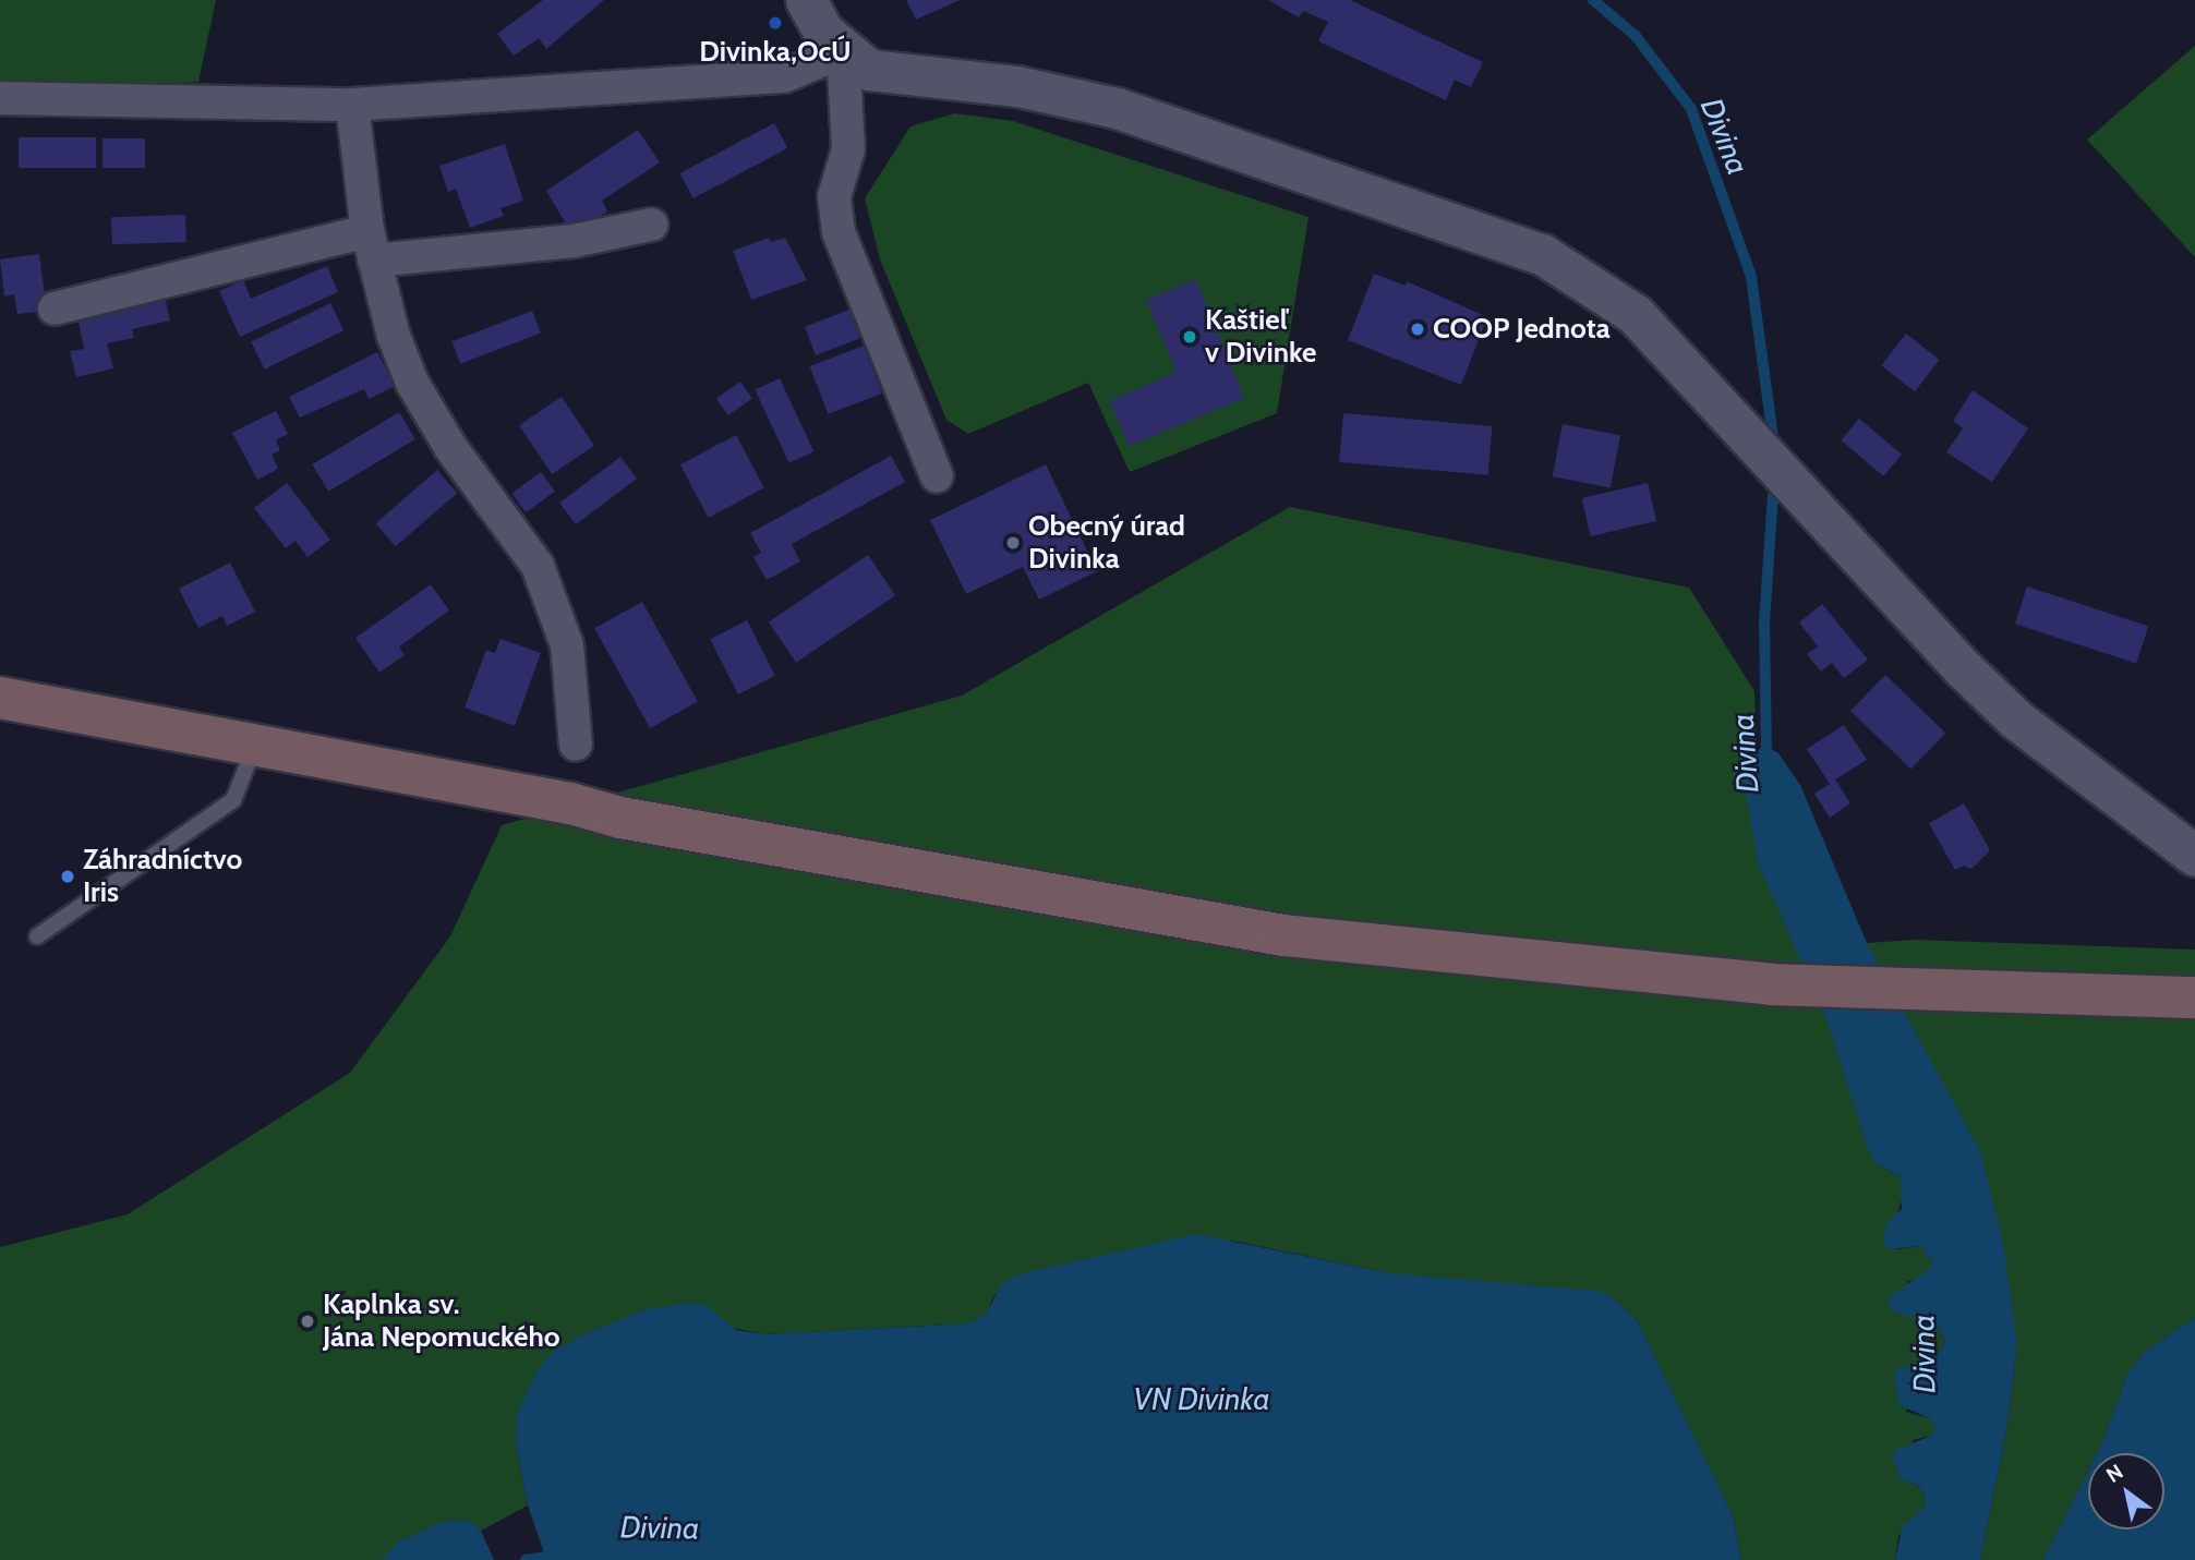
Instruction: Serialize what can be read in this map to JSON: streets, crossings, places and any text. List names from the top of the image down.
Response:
{
  "water": ["Divina", "VN Divinka"],
  "places": [
    "Divinka,OcÚ",
    "COOP Jednota",
    "Kaštieľ v Divinke",
    "Obecný úrad Divinka",
    "Záhradníctvo Iris",
    "Kaplnka sv. Jána Nepomuckého"
  ],
  "north": "top left"
}
